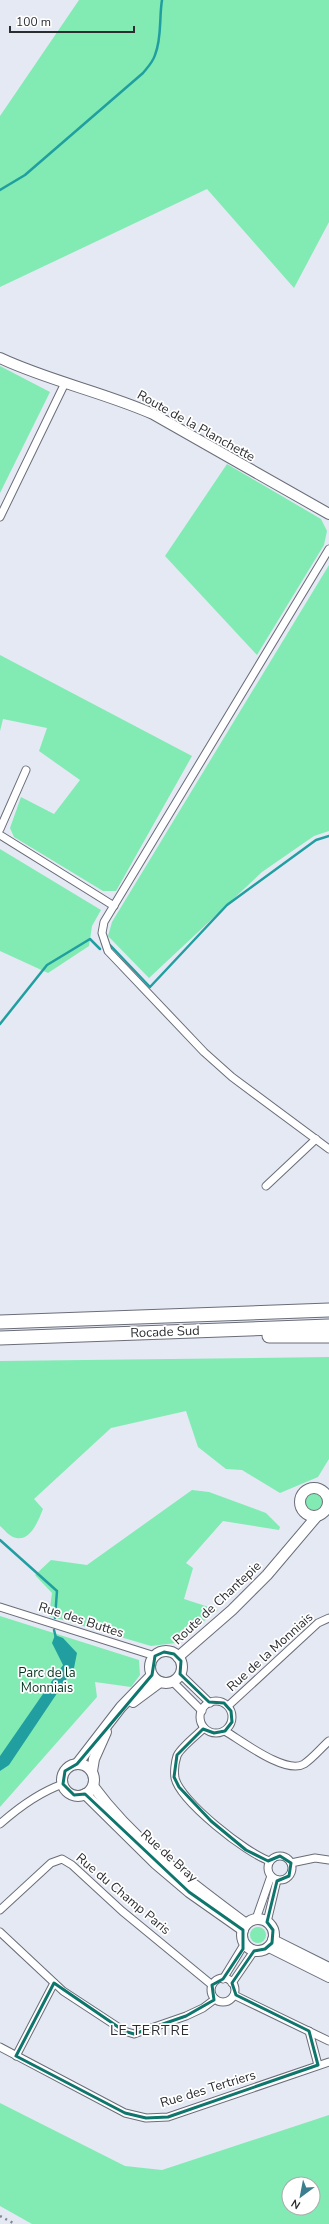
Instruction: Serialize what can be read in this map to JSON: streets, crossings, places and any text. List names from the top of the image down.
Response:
{
  "streets": {
    "highway": ["Rocade Sud"],
    "street": [
      "Route de la Planchette",
      "Route de Chantepie",
      "Rue des Buttes",
      "Rue de la Monniais",
      "Rue de Bray",
      "Rue du Champ Paris",
      "Rue des Tertriers"
    ]
  },
  "crossings": [
    ["Route de Chantepie", "Rue des Buttes"]
  ],
  "districts": ["LE TERTRE"],
  "parks": ["Parc de la Monniais"],
  "scale_bar": "100 m",
  "north": "bottom left"
}
